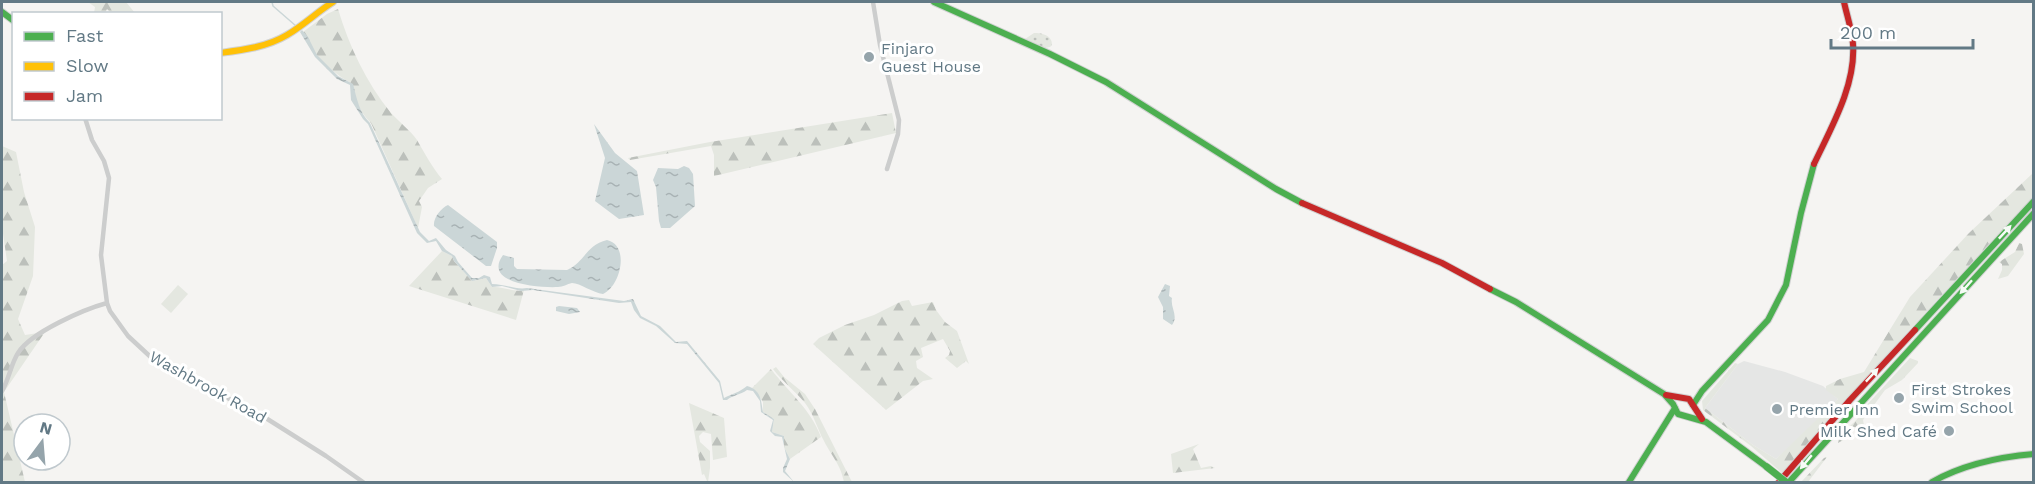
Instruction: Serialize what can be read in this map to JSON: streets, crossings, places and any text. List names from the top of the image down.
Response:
{
  "streets": {
    "street": ["Washbrook Road"]
  },
  "places": [
    "Finjaro Guest House",
    "First Strokes Swim School",
    "Premier Inn",
    "Milk Shed Café"
  ],
  "legend": ["Fast", "Slow", "Jam"],
  "scale_bar": "200 m",
  "north": "top"
}
